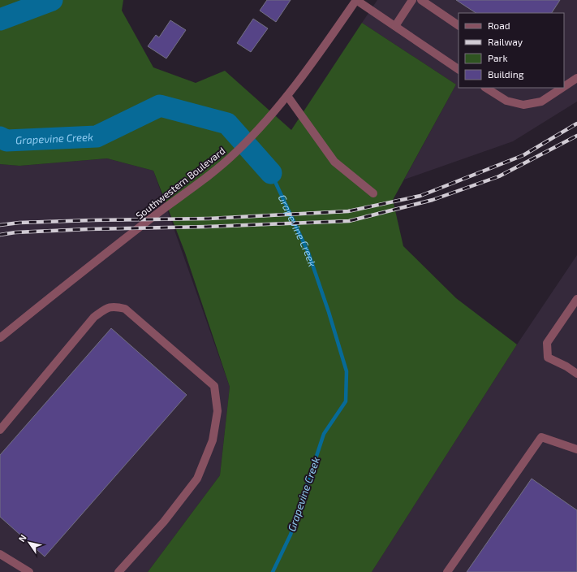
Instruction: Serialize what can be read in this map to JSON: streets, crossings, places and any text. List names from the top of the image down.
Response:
{
  "streets": {
    "street": ["Southwestern Boulevard"]
  },
  "water": ["Grapevine Creek"],
  "legend": [
    "Road",
    "Railway",
    "Park",
    "Building"
  ],
  "north": "top left"
}
